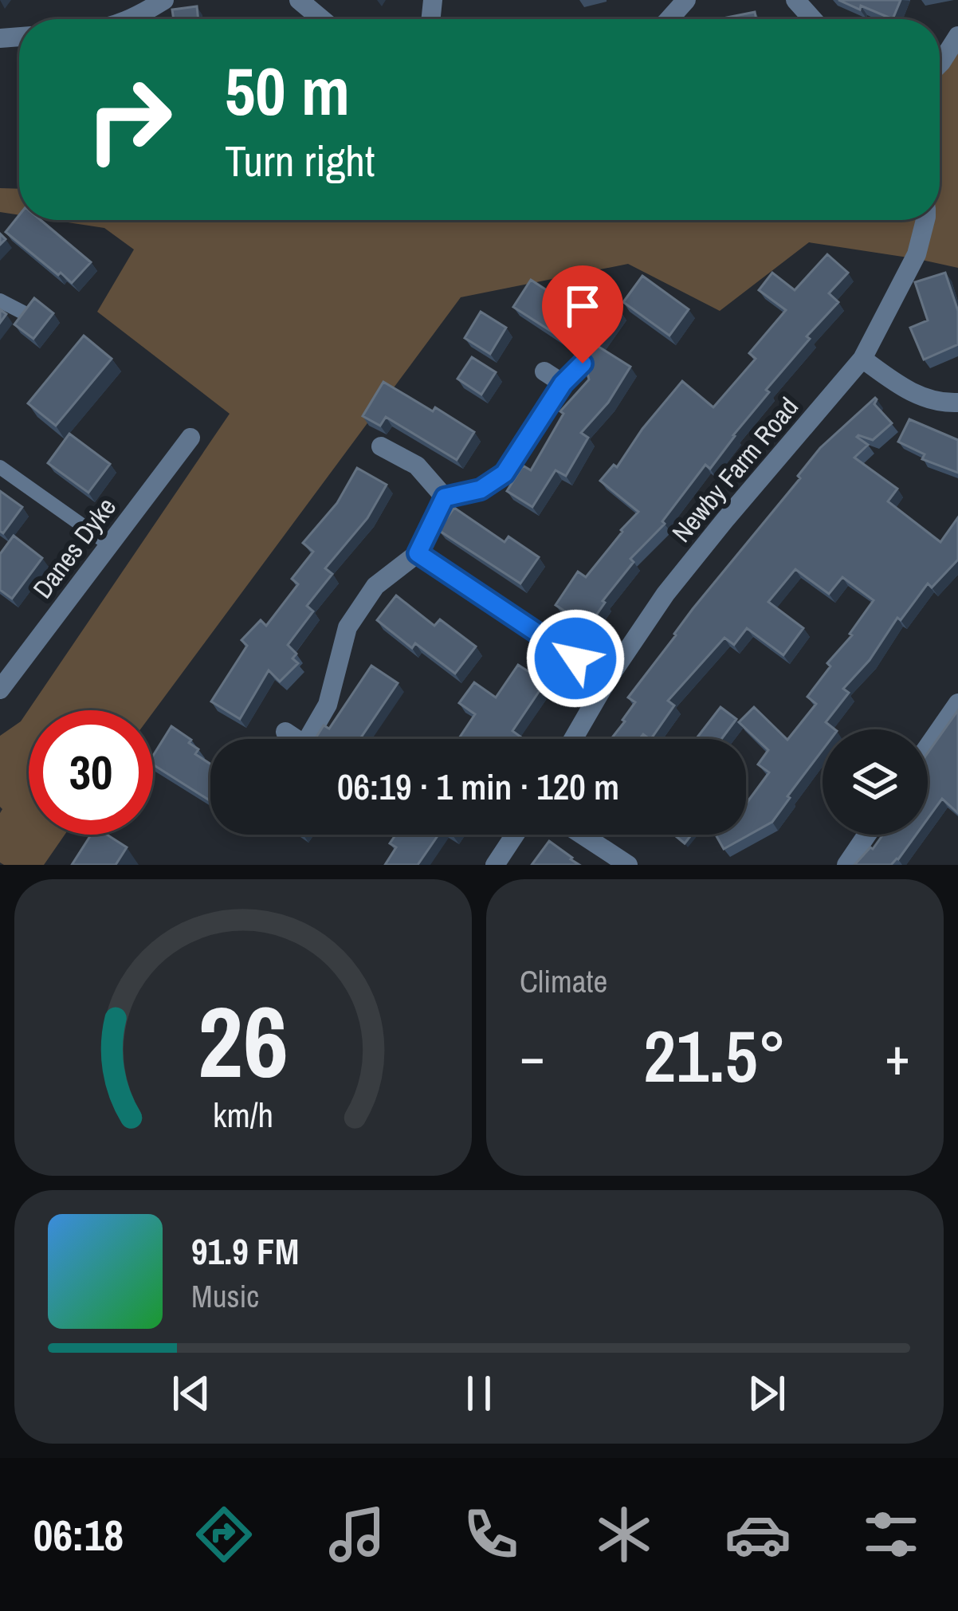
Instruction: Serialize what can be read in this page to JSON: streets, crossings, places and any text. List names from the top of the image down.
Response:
{
  "streets": {
    "street": ["Newby Farm Road", "Danes Dyke"]
  },
  "page": {
    "turn": ["50 m", "Turn right"],
    "limit": "30",
    "trip": "06:19 · 1 min · 120 m",
    "tile": "Climate",
    "heat": ["−", "21.5°", "+"],
    "song": ["91.9 FM", "Music"],
    "tabs": "06:18",
    "gauge": ["26", "km/h"]
  }
}
